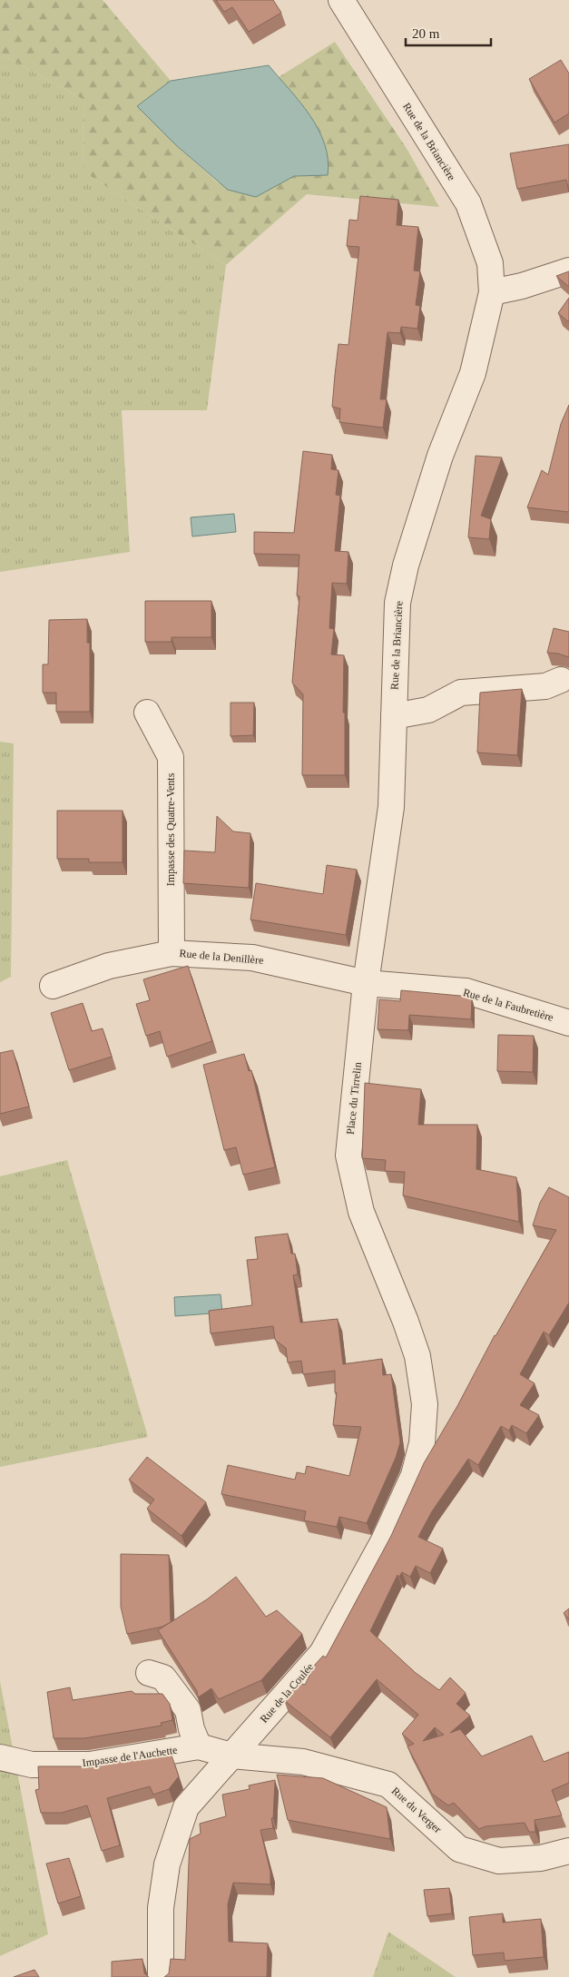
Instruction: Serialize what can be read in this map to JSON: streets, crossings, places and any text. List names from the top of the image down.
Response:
{
  "streets": {
    "street": [
      "Rue de la Briancière",
      "Impasse des Quatre-Vents",
      "Rue de la Denillère",
      "Rue de la Faubretière",
      "Place du Tirrelin",
      "Rue de la Coulée",
      "Impasse de l'Auchette",
      "Rue du Verger"
    ]
  },
  "crossings": [
    ["Rue de la Briancière", "Rue de la Denillère"],
    ["Rue de la Briancière", "Rue de la Faubretière"],
    ["Rue de la Briancière", "Place du Tirrelin"],
    ["Impasse des Quatre-Vents", "Rue de la Denillère"],
    ["Rue de la Denillère", "Rue de la Faubretière"],
    ["Rue de la Denillère", "Place du Tirrelin"],
    ["Rue de la Faubretière", "Place du Tirrelin"],
    ["Place du Tirrelin", "Rue de la Coulée"],
    ["Rue de la Coulée", "Impasse de l'Auchette"],
    ["Rue de la Coulée", "Rue du Verger"],
    ["Impasse de l'Auchette", "Rue du Verger"]
  ],
  "scale_bar": "20 m"
}
